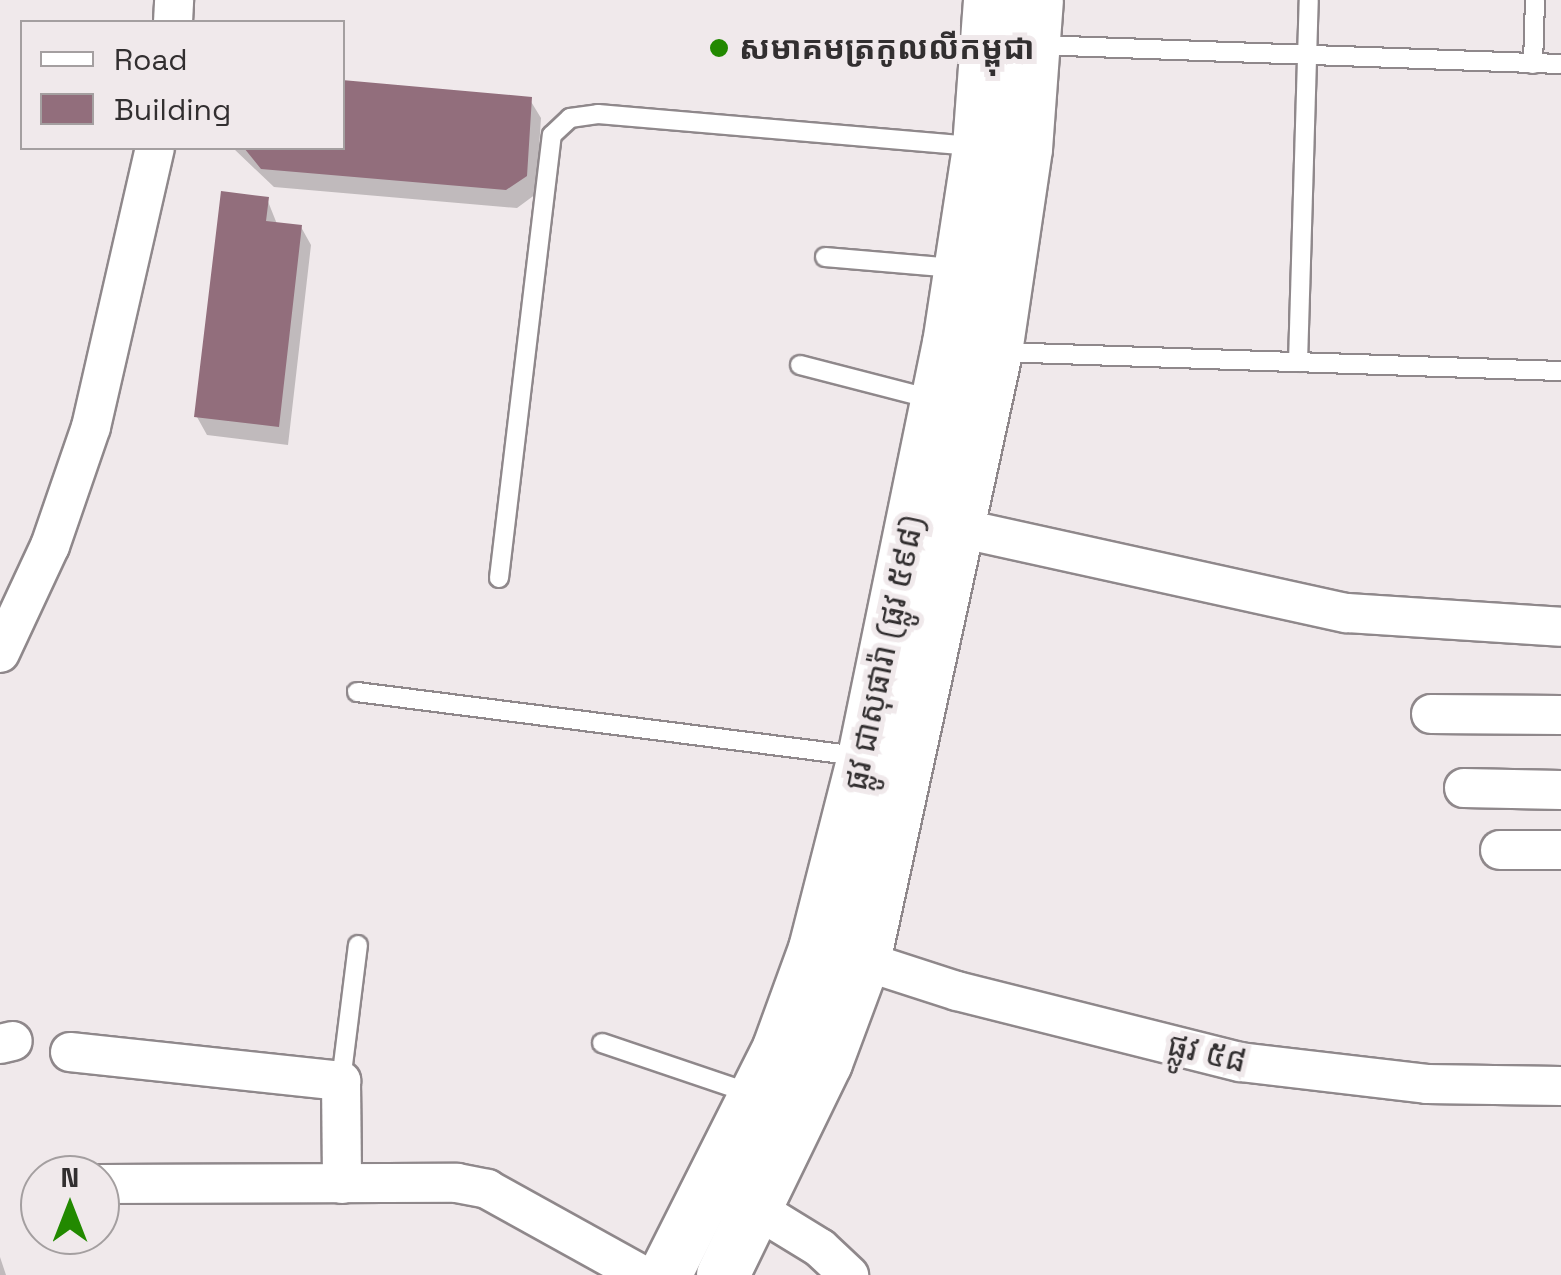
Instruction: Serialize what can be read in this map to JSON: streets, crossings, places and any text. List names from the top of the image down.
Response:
{
  "streets": {
    "main road": ["ផ្លូវ ជាសុផារ៉ា (ផ្លូវ ៥៩៨)"],
    "street": ["ផ្លូវ ៥៨"]
  },
  "crossings": [
    ["ផ្លូវ ជាសុផារ៉ា (ផ្លូវ ៥៩៨)", "ផ្លូវ ៥៨"]
  ],
  "places": ["សមាគមត្រកូលលីកម្ពុជា"],
  "legend": ["Road", "Building"],
  "north": "top"
}
